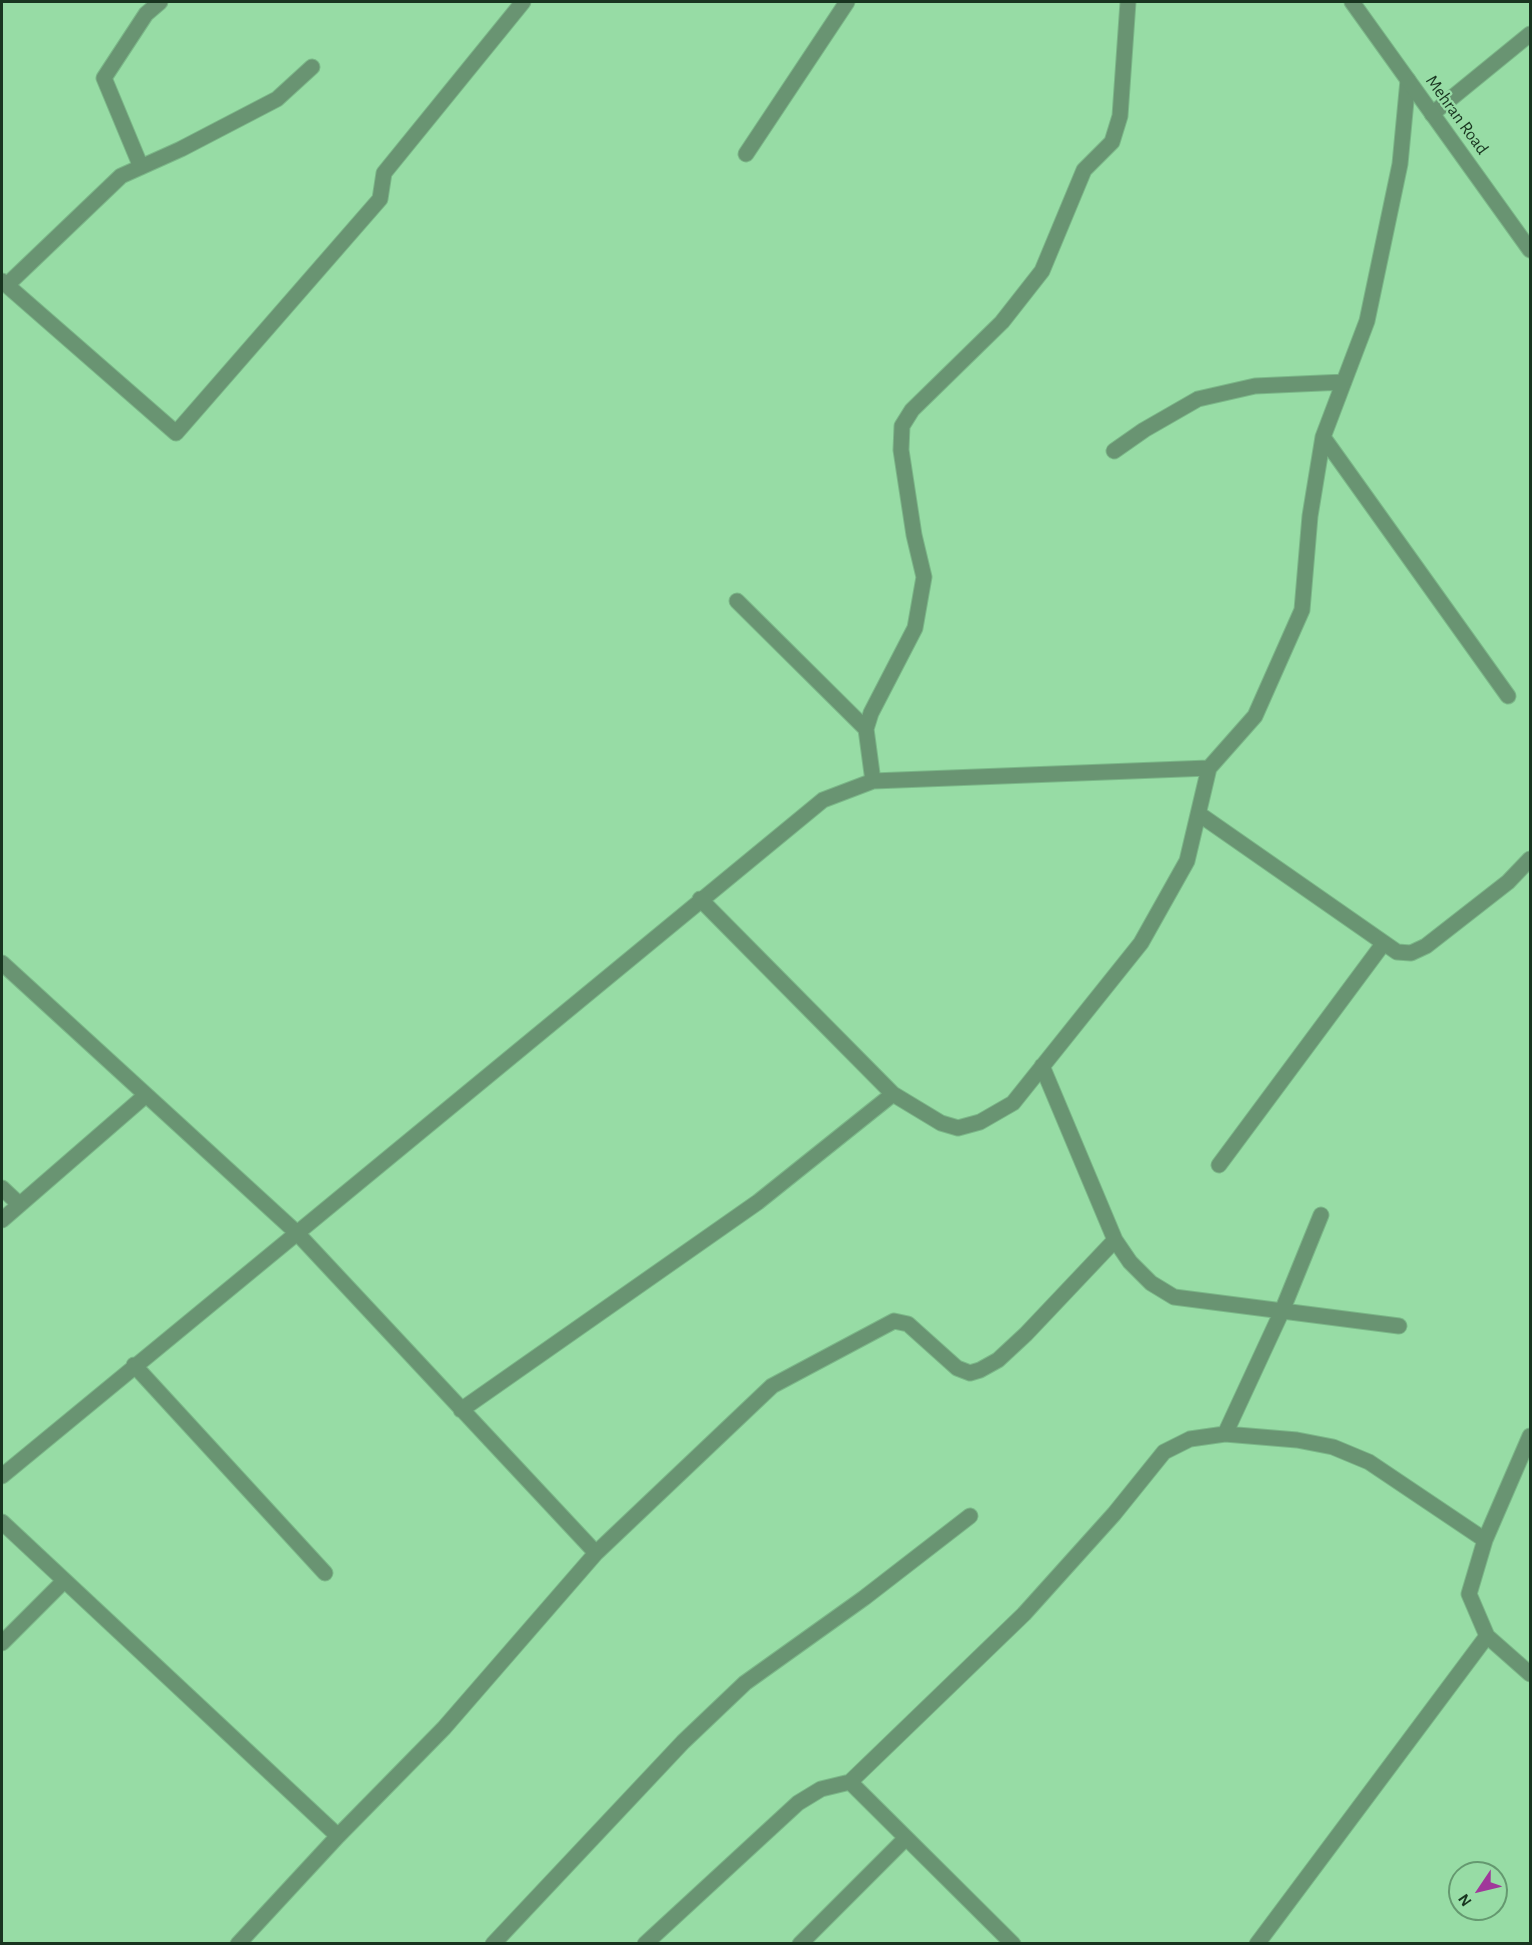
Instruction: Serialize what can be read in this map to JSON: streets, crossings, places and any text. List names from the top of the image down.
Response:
{
  "streets": {
    "street": ["Mehran Road"]
  },
  "north": "bottom left"
}
